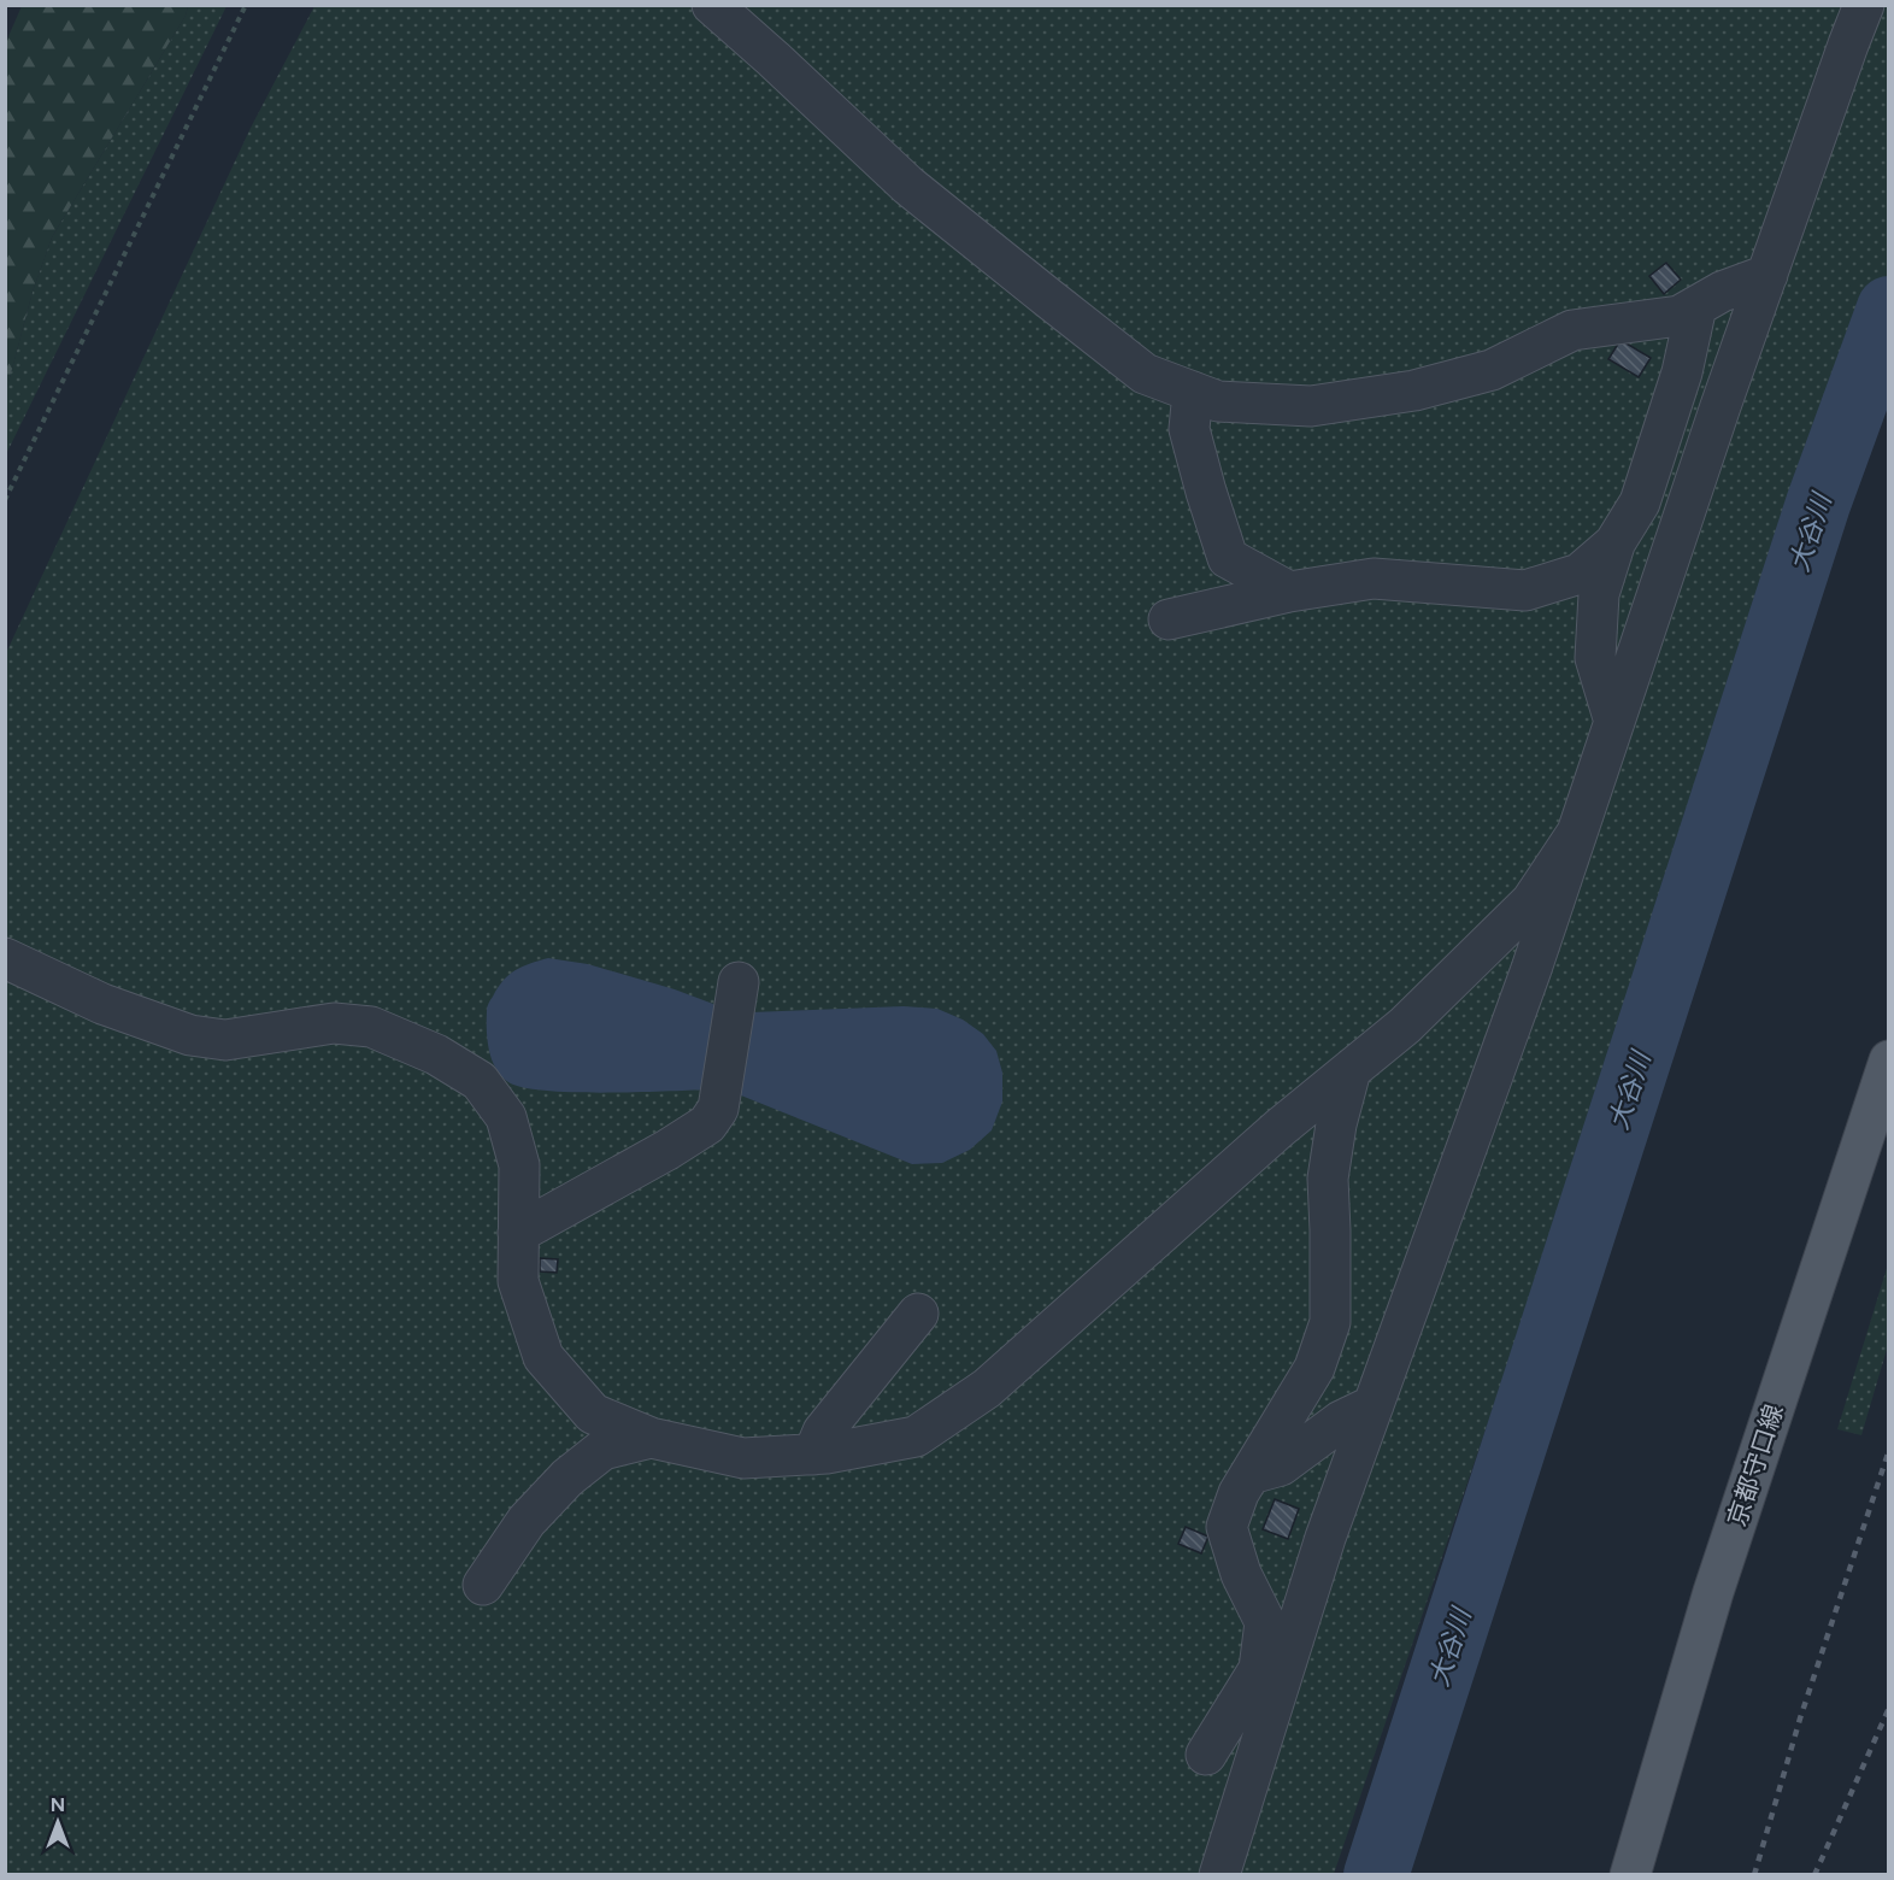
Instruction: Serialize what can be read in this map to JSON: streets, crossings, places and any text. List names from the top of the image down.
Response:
{
  "streets": {
    "main road": ["京都守口線"]
  },
  "water": ["大谷川"],
  "north": "top"
}
